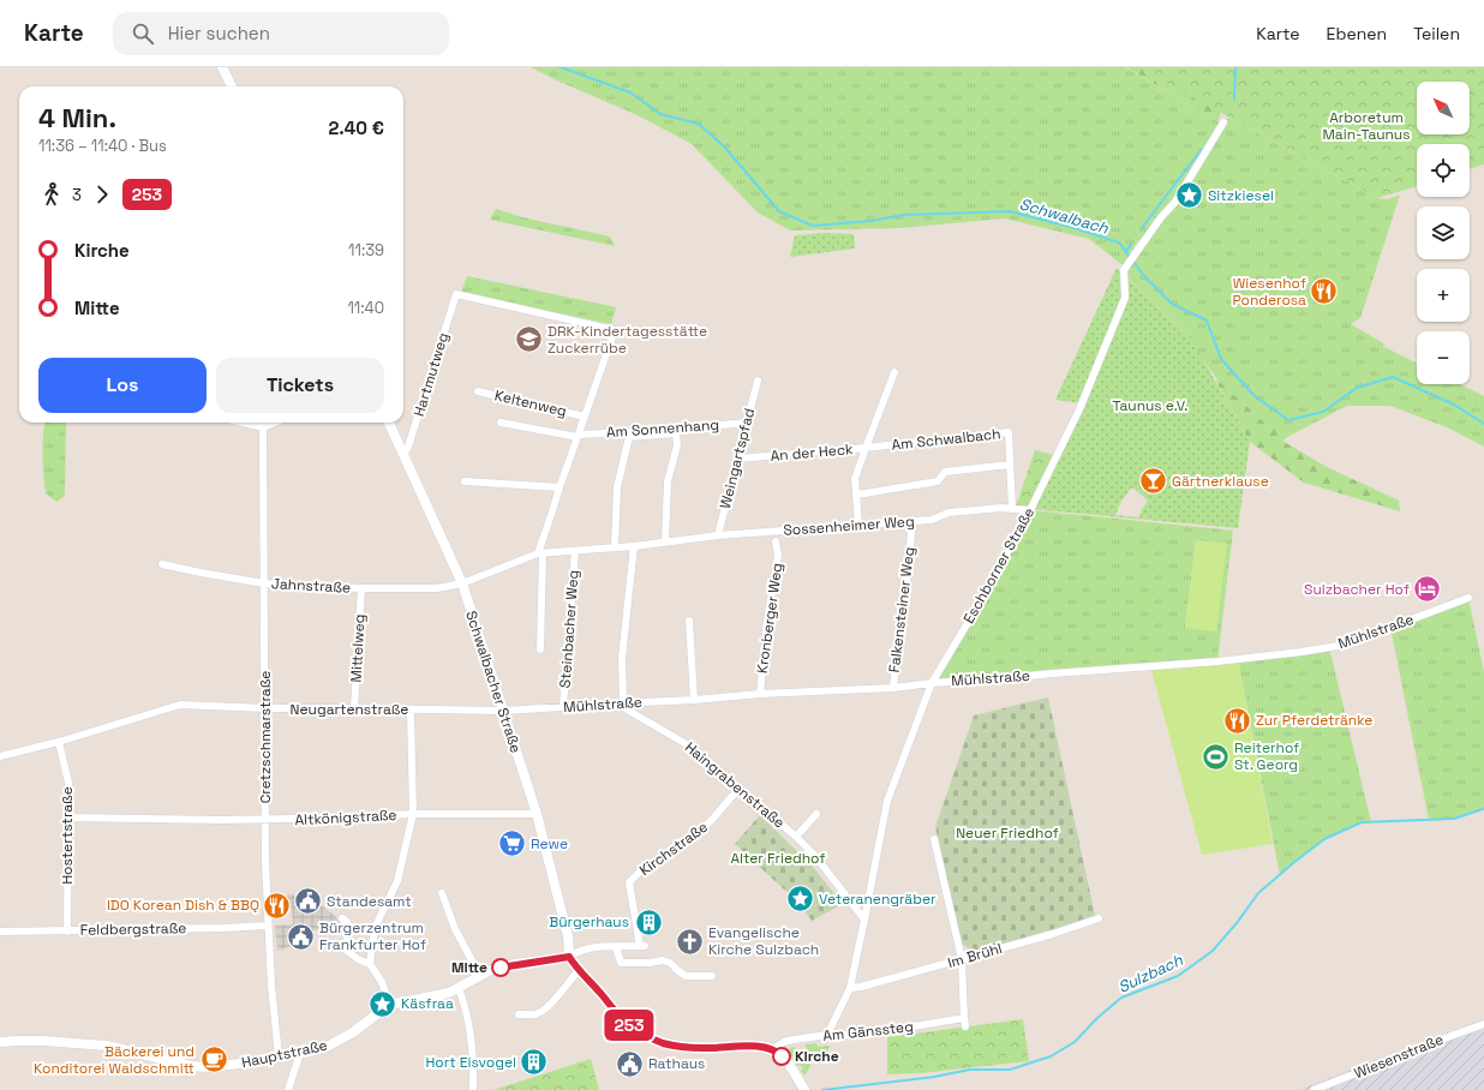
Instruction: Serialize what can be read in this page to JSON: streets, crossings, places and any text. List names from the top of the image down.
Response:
{
  "streets": {
    "street": [
      "Hartmutweg",
      "Keltenweg",
      "Am Sonnenhang",
      "Am Schwalbach",
      "An der Heck",
      "Weingartspfad",
      "Sossenheimer Weg",
      "Eschborner Straße",
      "Jahnstraße",
      "Falkensteiner Weg",
      "Kronberger Weg",
      "Steinbacher Weg",
      "Mühlstraße",
      "Mittelweg",
      "Schwalbacher Straße",
      "Neugartenstraße",
      "Cretzschmarstraße",
      "Haingrabenstraße",
      "Altkönigstraße",
      "Hostertstraße",
      "Kirchstraße",
      "Feldbergstraße",
      "Im Brühl",
      "Am Gänssteg",
      "Hauptstraße",
      "Wiesenstraße"
    ]
  },
  "crossings": [
    ["Hartmutweg", "Keltenweg"],
    ["Hartmutweg", "Schwalbacher Straße"],
    ["Keltenweg", "Am Sonnenhang"],
    ["Keltenweg", "Sossenheimer Weg"],
    ["Am Sonnenhang", "Weingartspfad"],
    ["Am Schwalbach", "An der Heck"],
    ["Am Schwalbach", "Sossenheimer Weg"],
    ["An der Heck", "Weingartspfad"],
    ["An der Heck", "Sossenheimer Weg"],
    ["Weingartspfad", "Sossenheimer Weg"],
    ["Sossenheimer Weg", "Eschborner Straße"],
    ["Sossenheimer Weg", "Jahnstraße"],
    ["Sossenheimer Weg", "Steinbacher Weg"],
    ["Sossenheimer Weg", "Schwalbacher Straße"],
    ["Eschborner Straße", "Mühlstraße"],
    ["Eschborner Straße", "Haingrabenstraße"],
    ["Eschborner Straße", "Im Brühl"],
    ["Eschborner Straße", "Am Gänssteg"],
    ["Jahnstraße", "Mittelweg"],
    ["Jahnstraße", "Schwalbacher Straße"],
    ["Jahnstraße", "Cretzschmarstraße"],
    ["Falkensteiner Weg", "Mühlstraße"],
    ["Kronberger Weg", "Mühlstraße"],
    ["Steinbacher Weg", "Mühlstraße"],
    ["Mühlstraße", "Schwalbacher Straße"],
    ["Mühlstraße", "Neugartenstraße"],
    ["Mühlstraße", "Haingrabenstraße"],
    ["Mittelweg", "Neugartenstraße"],
    ["Schwalbacher Straße", "Neugartenstraße"],
    ["Schwalbacher Straße", "Altkönigstraße"],
    ["Schwalbacher Straße", "Hauptstraße"],
    ["Neugartenstraße", "Cretzschmarstraße"],
    ["Neugartenstraße", "Hostertstraße"],
    ["Cretzschmarstraße", "Altkönigstraße"],
    ["Cretzschmarstraße", "Feldbergstraße"],
    ["Cretzschmarstraße", "Hauptstraße"],
    ["Haingrabenstraße", "Kirchstraße"],
    ["Altkönigstraße", "Hostertstraße"],
    ["Hostertstraße", "Feldbergstraße"]
  ],
  "water": ["Schwalbach", "Sulzbach"],
  "parks": [
    "Arboretum Main-Taunus",
    "Taunus e.V.",
    "Neuer Friedhof",
    "Alter Friedhof"
  ],
  "places": {
    "place": ["Sitzkiesel", "Veteranengräber", "Käsfraa"],
    "restaurant": ["Wiesenhof Ponderosa", "Zur Pferdetränke", "IDO Korean Dish & BBQ"],
    "school or university": ["DRK-Kindertagesstätte Zuckerrübe"],
    "bar": ["Gärtnerklause"],
    "hotel": ["Sulzbacher Hof"],
    "sports": ["Reiterhof St. Georg"],
    "supermarket": ["Rewe"],
    "public building": ["Standesamt", "Bürgerzentrum Frankfurter Hof", "Rathaus"],
    "building": ["Bürgerhaus", "Hort Eisvogel"],
    "church": ["Evangelische Kirche Sulzbach"],
    "other": ["Mitte", "Kirche"],
    "cafe": ["Bäckerei und Konditorei Waldschmitt"]
  },
  "lines": ["bus line 253"],
  "north": "top left",
  "page": {
    "header": "Karte",
    "search": "Hier suchen",
    "nav": ["Karte", "Ebenen", "Teilen"],
    "on_map": "253",
    "map_buttons": ["+", "−"],
    "heading": ["4 Min.", "11:36 – 11:40 · Bus", "2.40 €"],
    "legs": ["3", "253"],
    "list": [
      {
        "name": "Kirche",
        "value": "11:39"
      },
      {
        "name": "Mitte",
        "value": "11:40"
      }
    ],
    "buttons": ["Los", "Tickets"]
  }
}
